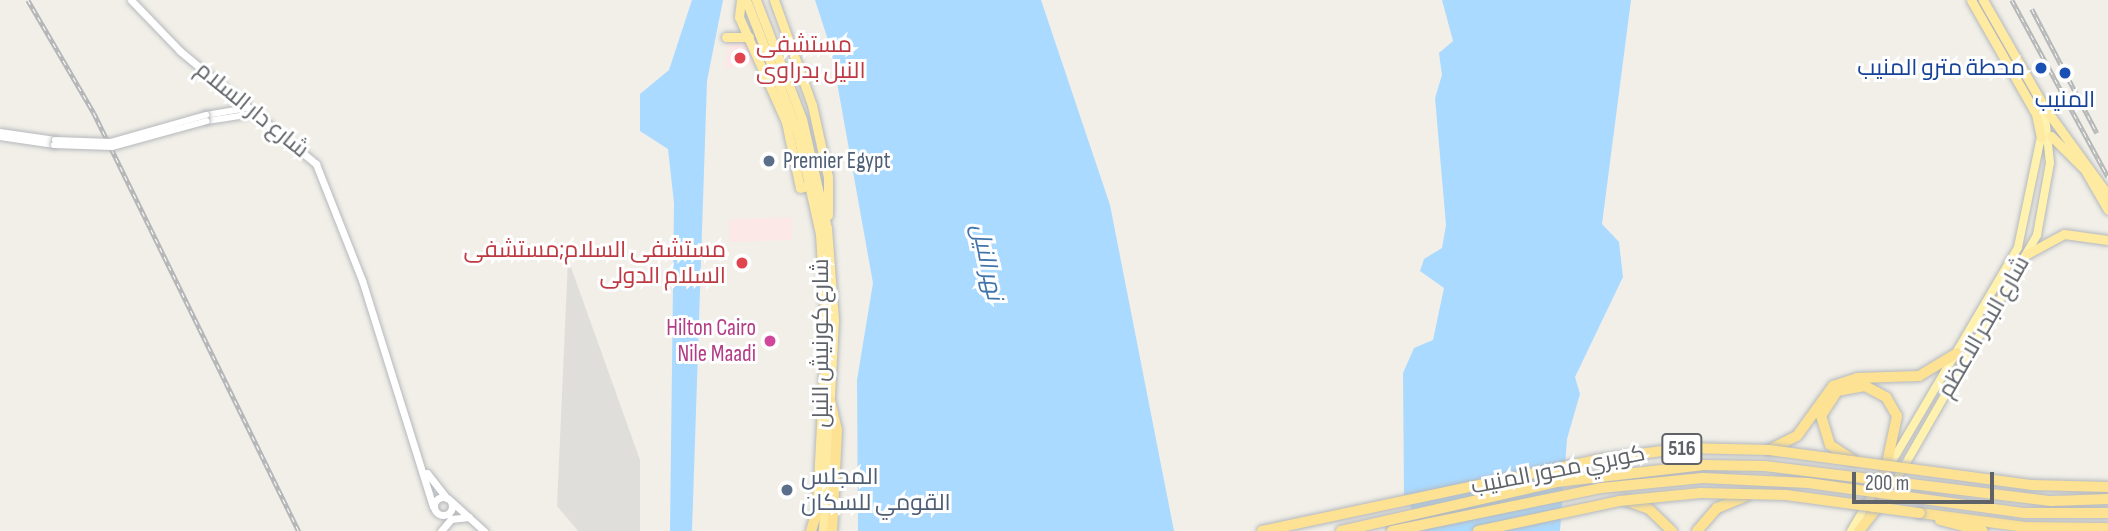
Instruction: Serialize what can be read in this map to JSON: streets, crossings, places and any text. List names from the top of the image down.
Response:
{
  "streets": {
    "highway": ["شارع كورنيش النيل", "516", "كوبري محور المنيب"],
    "main road": ["شارع دار السلام", "شارع البحر الاعظم"]
  },
  "water": ["نهر النيل"],
  "places": [
    "مستشفى النيل بدراوى",
    "محطة مترو المنيب",
    "المنيب",
    "Premier Egypt",
    "مستشفى السلام;مستشفى السلام الدولى",
    "Hilton Cairo Nile Maadi",
    "المجلس القومي للسكان"
  ],
  "scale_bar": "200 m"
}
